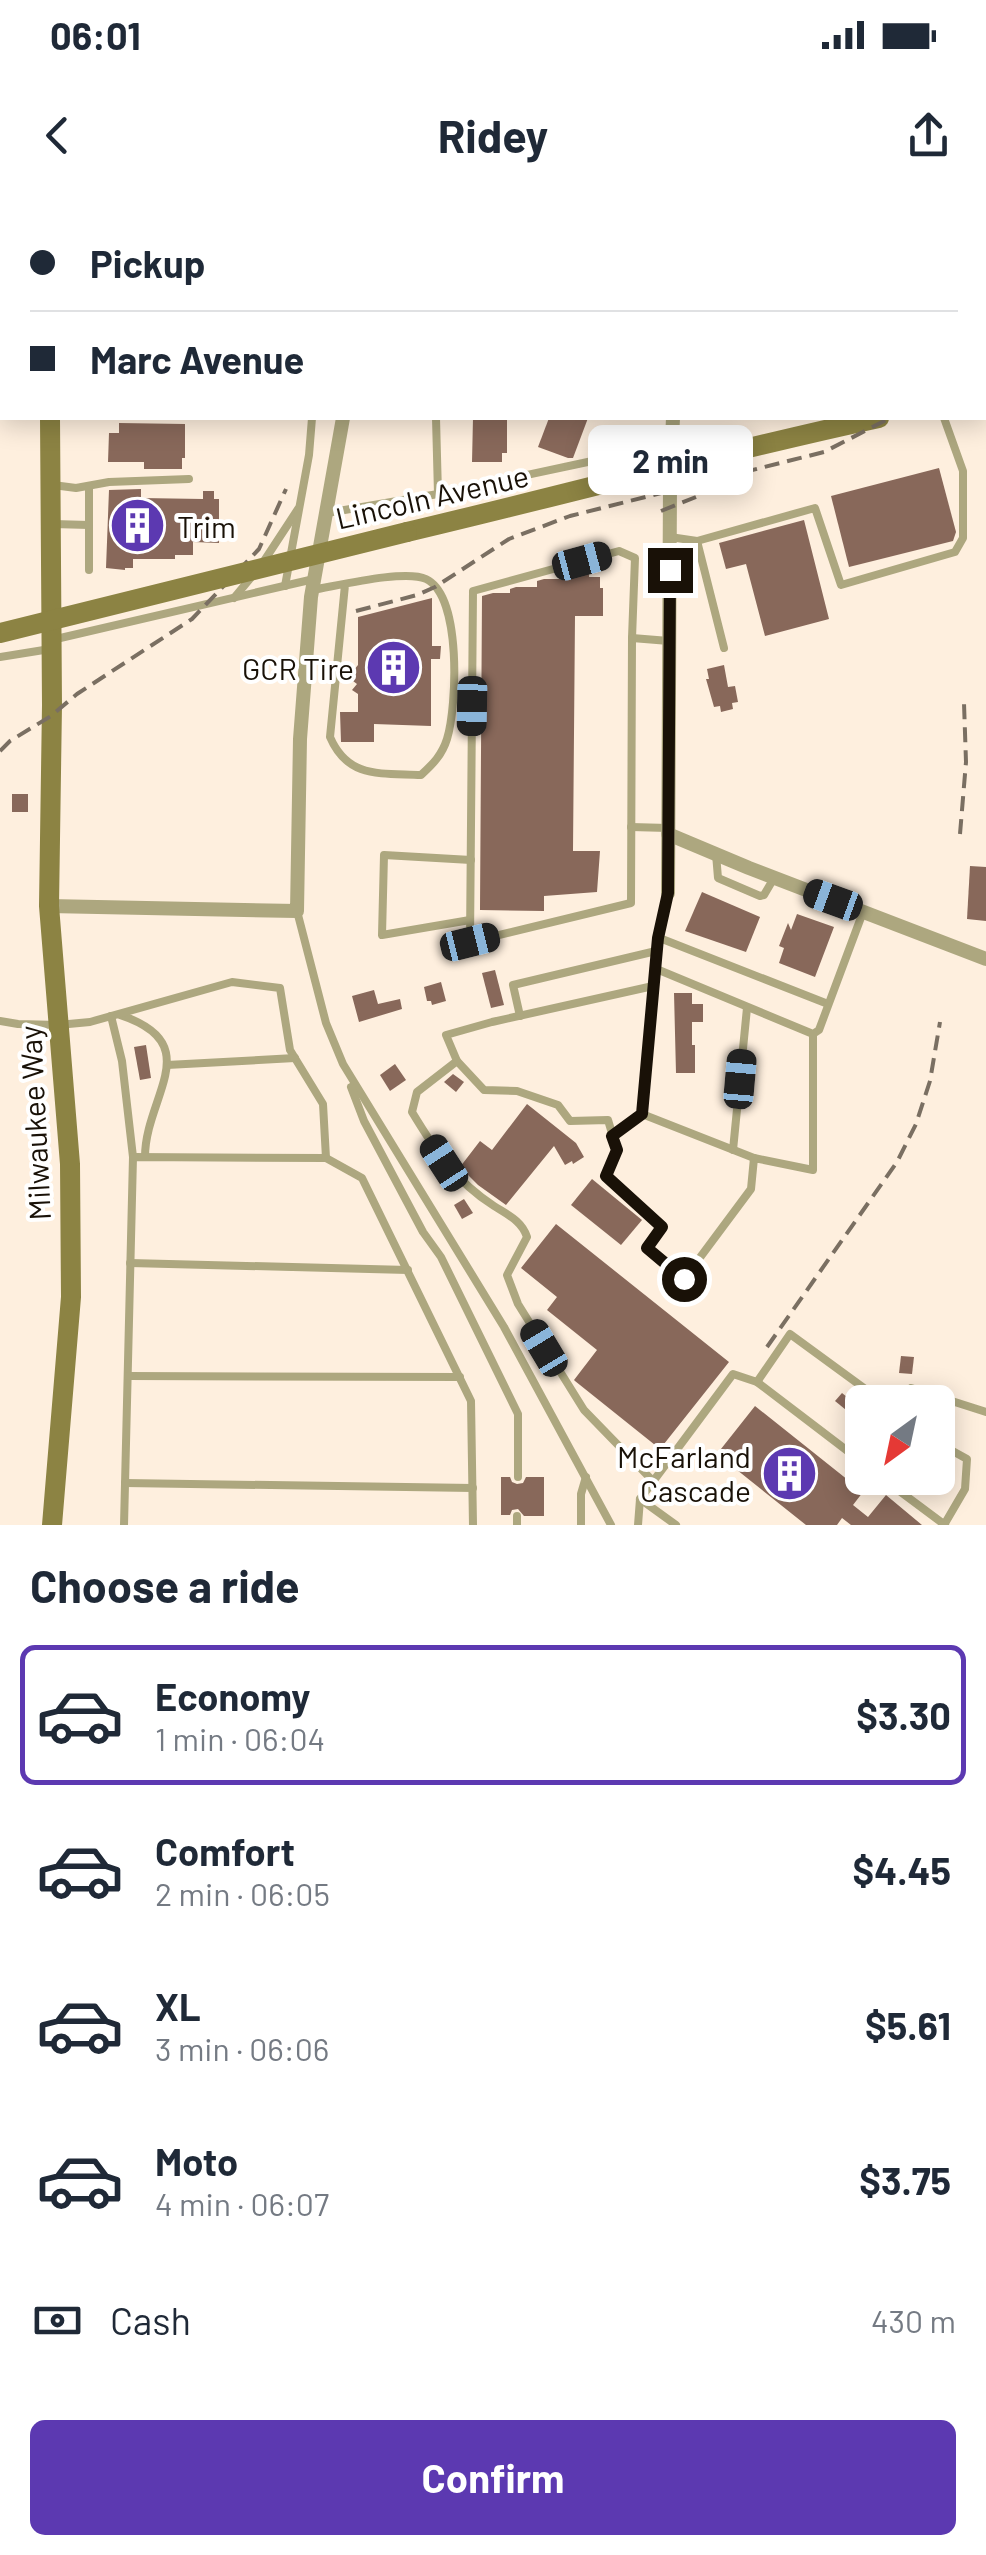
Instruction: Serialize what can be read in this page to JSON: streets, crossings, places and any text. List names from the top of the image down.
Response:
{
  "streets": {
    "street": ["Lincoln Avenue", "Milwaukee Way"]
  },
  "places": {
    "building": ["Trim", "GCR Tire", "McFarland Cascade"]
  },
  "north": "bottom left",
  "page": {
    "status": "06:01",
    "header": "Ridey",
    "banner": ["Pickup", "Marc Avenue"],
    "bubble": "2 min",
    "heading": "Choose a ride",
    "list": [
      {
        "name": "Economy",
        "note": "1 min · 06:04",
        "value": "$3.30"
      },
      {
        "name": "Comfort",
        "note": "2 min · 06:05",
        "value": "$4.45"
      },
      {
        "name": "XL",
        "note": "3 min · 06:06",
        "value": "$5.61"
      },
      {
        "name": "Moto",
        "note": "4 min · 06:07",
        "value": "$3.75"
      }
    ],
    "pay": ["Cash", "430 m"],
    "buttons": "Confirm"
  }
}
